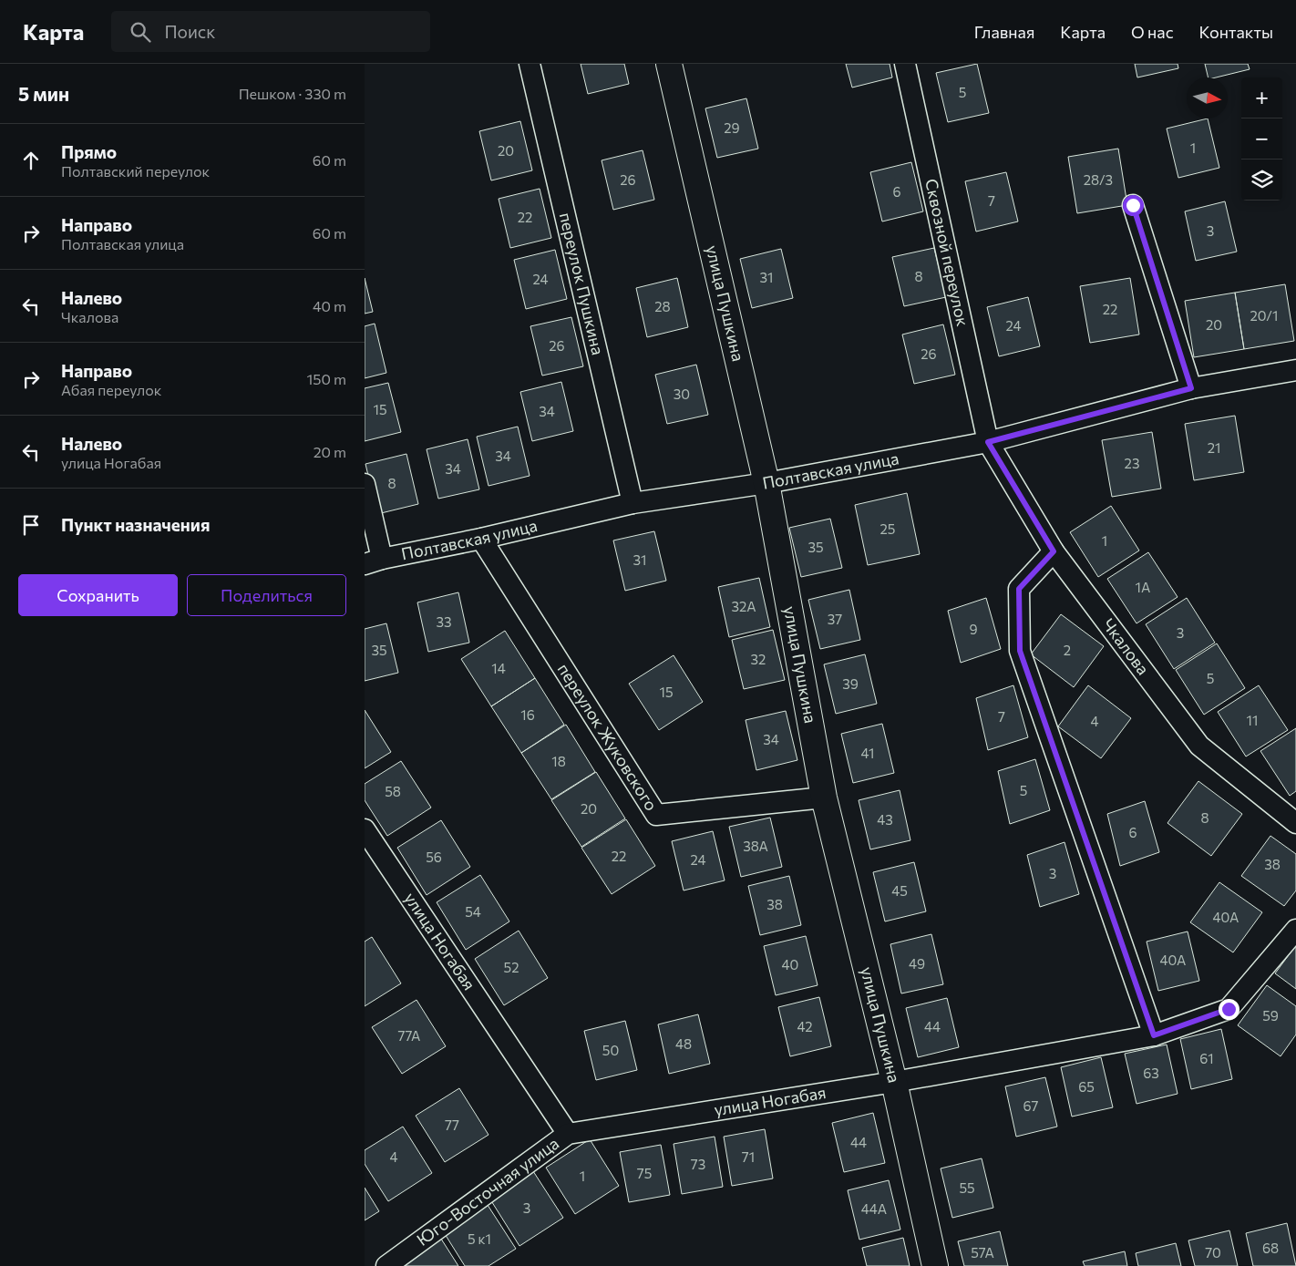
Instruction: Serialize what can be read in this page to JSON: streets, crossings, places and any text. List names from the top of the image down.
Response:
{
  "streets": {
    "street": [
      "Сквозной переулок",
      "переулок Пушкина",
      "улица Пушкина",
      "Полтавская улица",
      "Чкалова",
      "переулок Жуковского",
      "улица Ногабая",
      "Юго-Восточная улица"
    ]
  },
  "crossings": [
    ["Сквозной переулок", "Полтавская улица"],
    ["Сквозной переулок", "Чкалова"],
    ["переулок Пушкина", "Полтавская улица"],
    ["улица Пушкина", "Полтавская улица"],
    ["улица Пушкина", "переулок Жуковского"],
    ["улица Пушкина", "улица Ногабая"],
    ["Полтавская улица", "Чкалова"],
    ["Полтавская улица", "переулок Жуковского"],
    ["улица Ногабая", "Юго-Восточная улица"]
  ],
  "house_numbers": [
    "5",
    "29",
    "1",
    "20",
    "26",
    "28/3",
    "6",
    "7",
    "22",
    "3",
    "8",
    "31",
    "24",
    "28",
    "22",
    "20/1",
    "20",
    "24",
    "26",
    "26",
    "30",
    "15",
    "34",
    "21",
    "34",
    "23",
    "34",
    "8",
    "25",
    "1",
    "35",
    "31",
    "1А",
    "32А",
    "37",
    "33",
    "9",
    "3",
    "35",
    "2",
    "32",
    "14",
    "5",
    "39",
    "15",
    "16",
    "7",
    "11",
    "4",
    "34",
    "41",
    "18",
    "5",
    "58",
    "20",
    "8",
    "43",
    "6",
    "38А",
    "22",
    "56",
    "24",
    "38",
    "3",
    "45",
    "38",
    "54",
    "40А",
    "40А",
    "49",
    "40",
    "52",
    "59",
    "42",
    "44",
    "77А",
    "48",
    "50",
    "61",
    "63",
    "65",
    "67",
    "77",
    "44",
    "4",
    "71",
    "73",
    "75",
    "1",
    "55",
    "3",
    "44А",
    "5 к1",
    "68",
    "57А",
    "70"
  ],
  "north": "right",
  "page": {
    "header": "Карта",
    "search": "Поиск",
    "nav": [
      "Главная",
      "Карта",
      "О нас",
      "Контакты"
    ],
    "heading": ["5 мин", "Пешком · 330 m"],
    "map_buttons": ["+", "−"],
    "list": [
      ["Прямо", "Полтавский переулок", "60 m"],
      ["Направо", "Полтавская улица", "60 m"],
      ["Налево", "Чкалова", "40 m"],
      ["Направо", "Абая переулок", "150 m"],
      ["Налево", "улица Ногабая", "20 m"],
      "Пункт назначения"
    ],
    "buttons": ["Сохранить", "Поделиться"]
  }
}
